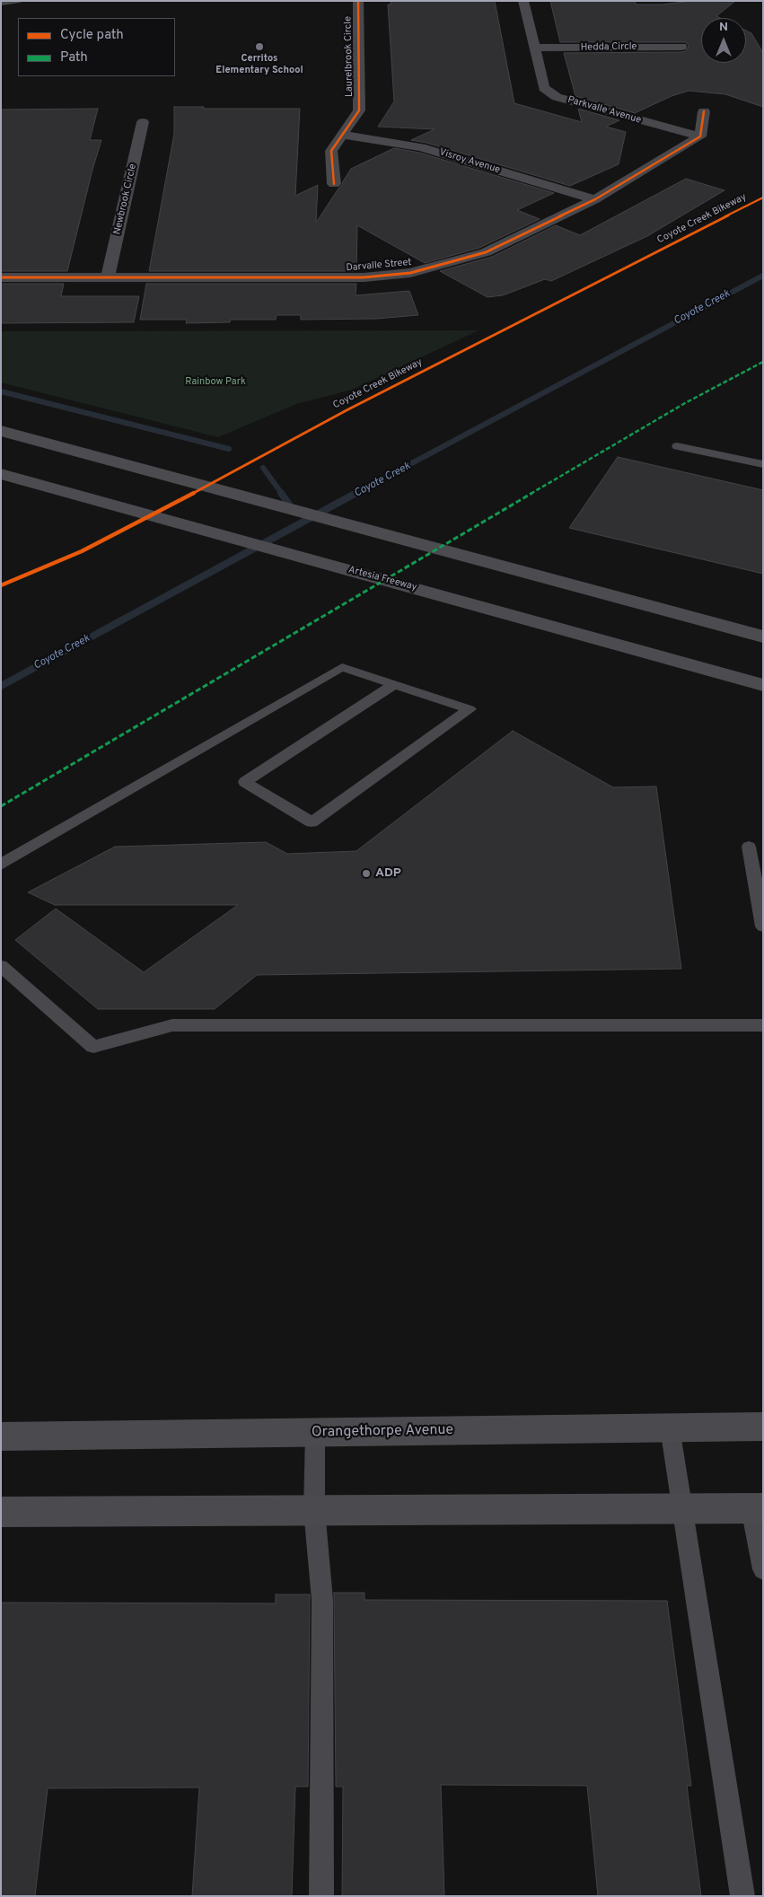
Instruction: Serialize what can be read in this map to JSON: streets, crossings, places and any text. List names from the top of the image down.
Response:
{
  "streets": {
    "highway": ["Artesia Freeway"],
    "main road": ["Orangethorpe Avenue"],
    "street": [
      "Hedda Circle",
      "Laurelbrook Circle",
      "Parkvalle Avenue",
      "Visroy Avenue",
      "Newbrook Circle",
      "Darvalle Street"
    ],
    "cycle path": ["Coyote Creek Bikeway"]
  },
  "crossings": [
    ["Hedda Circle", "Parkvalle Avenue"],
    ["Laurelbrook Circle", "Visroy Avenue"],
    ["Parkvalle Avenue", "Darvalle Street"],
    ["Visroy Avenue", "Darvalle Street"],
    ["Newbrook Circle", "Darvalle Street"]
  ],
  "water": ["Coyote Creek"],
  "parks": ["Rainbow Park"],
  "places": ["Cerritos Elementary School", "ADP"],
  "legend": ["Cycle path", "Path"],
  "north": "top"
}
